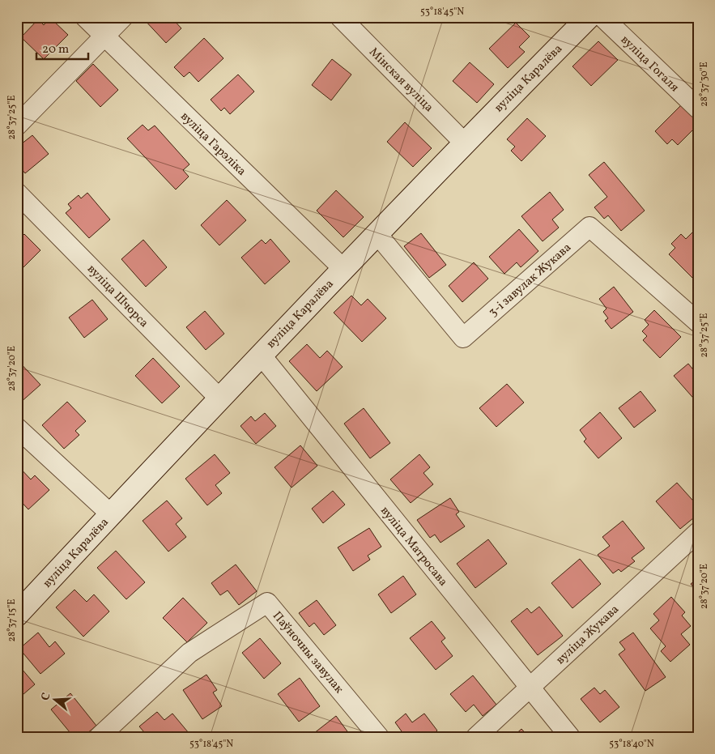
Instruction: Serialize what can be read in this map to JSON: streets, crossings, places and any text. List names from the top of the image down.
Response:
{
  "streets": {
    "street": [
      "вуліца Гогаля",
      "вуліца Каралёва",
      "Мінская вуліца",
      "вуліца Гарэліка",
      "3-і завулак Жукава",
      "вуліца Шчорса",
      "вуліца Матросава",
      "вуліца Жукава",
      "Паўночны завулак"
    ]
  },
  "crossings": [
    ["вуліца Каралёва", "Мінская вуліца"],
    ["вуліца Каралёва", "вуліца Гарэліка"],
    ["вуліца Каралёва", "3-і завулак Жукава"],
    ["вуліца Каралёва", "вуліца Шчорса"],
    ["вуліца Каралёва", "вуліца Матросава"],
    ["вуліца Матросава", "вуліца Жукава"]
  ],
  "scale_bar": "20 m",
  "north": "left",
  "coordinates": [
    "53°18'45\"N",
    "28°37'30\"E",
    "28°37'25\"E",
    "28°37'20\"E",
    "28°37'15\"E",
    "53°18'40\"N"
  ]
}
